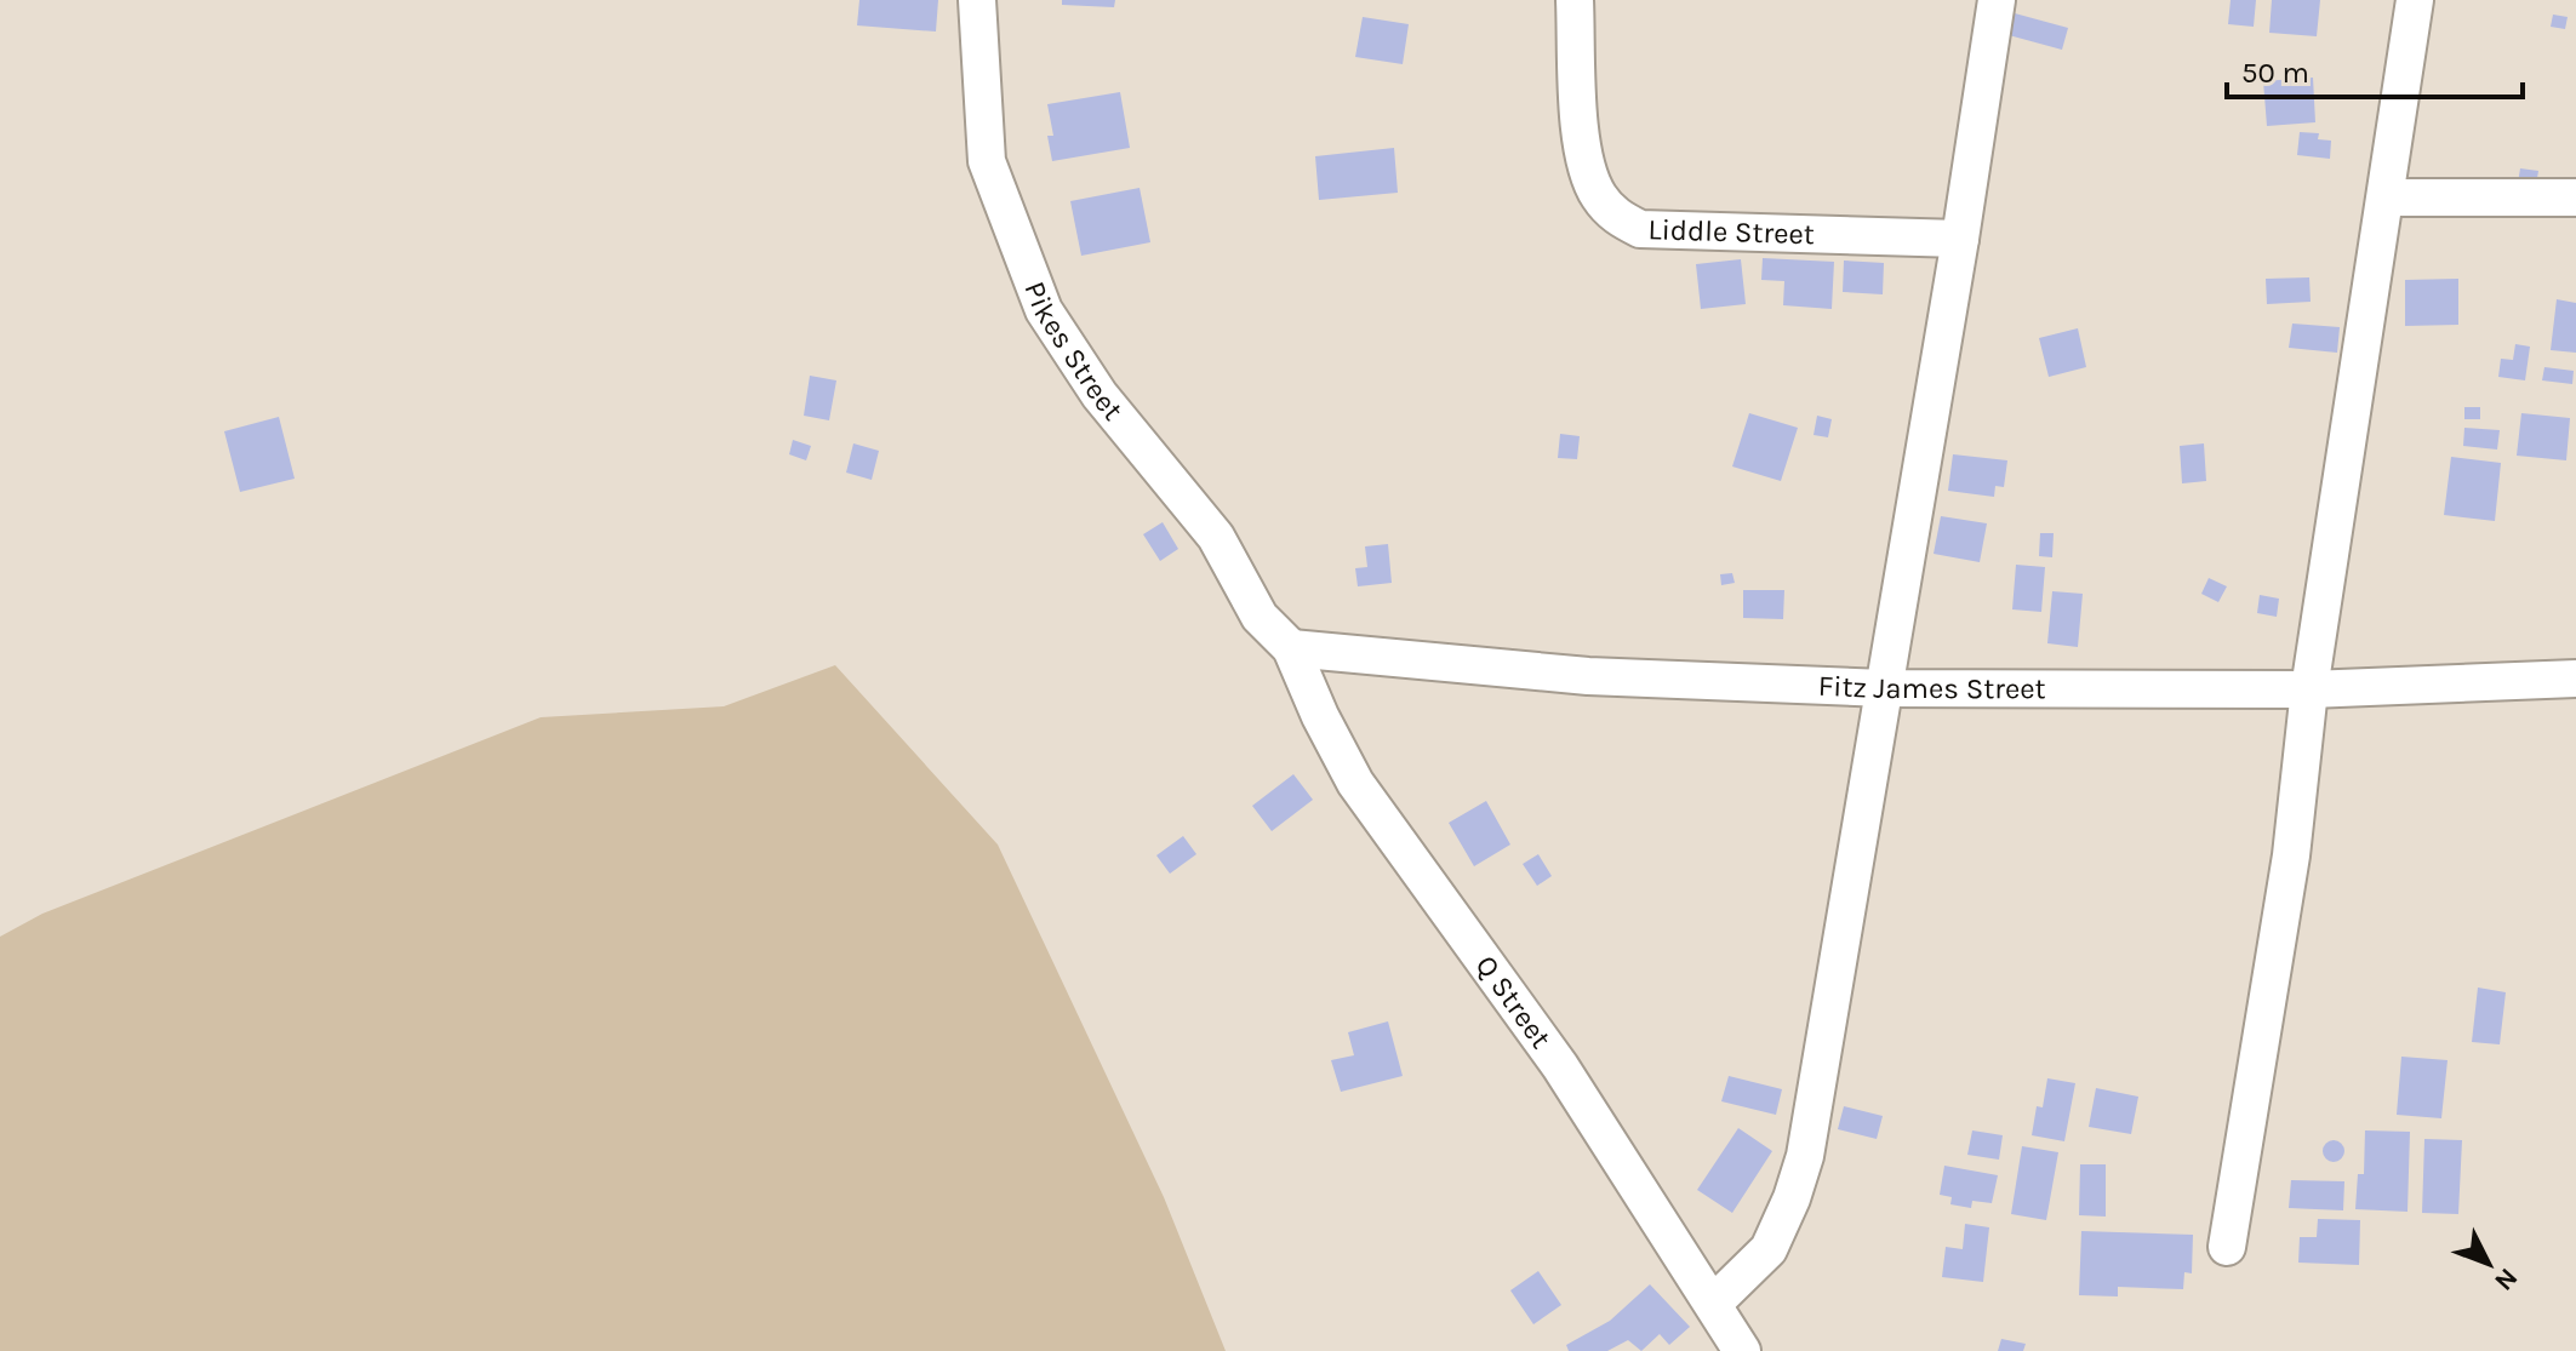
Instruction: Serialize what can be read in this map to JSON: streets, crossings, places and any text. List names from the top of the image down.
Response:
{
  "streets": {
    "street": [
      "Liddle Street",
      "Pikes Street",
      "Fitz James Street",
      "Q Street"
    ]
  },
  "crossings": [
    ["Pikes Street", "Fitz James Street"],
    ["Pikes Street", "Q Street"],
    ["Fitz James Street", "Q Street"]
  ],
  "scale_bar": "50 m",
  "north": "bottom right"
}
